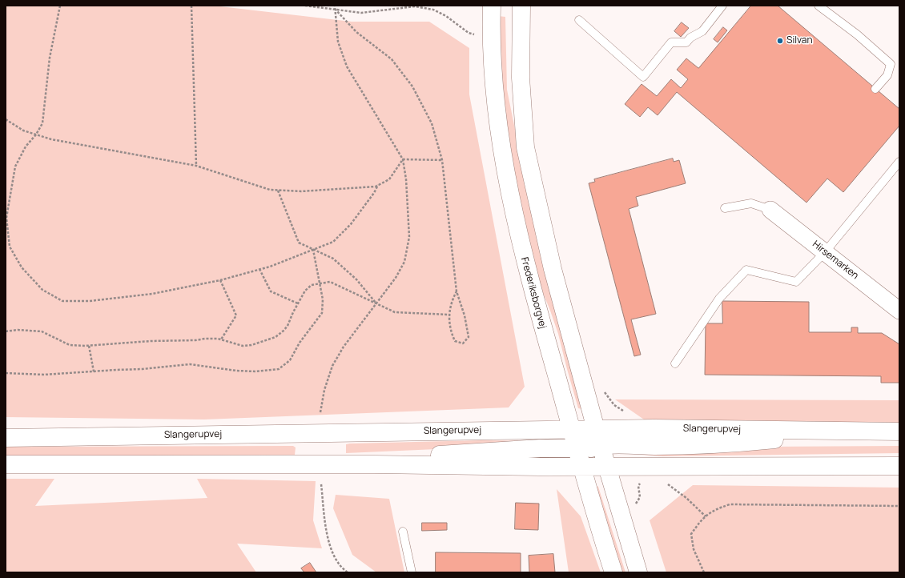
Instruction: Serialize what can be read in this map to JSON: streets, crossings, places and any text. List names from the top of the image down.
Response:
{
  "streets": {
    "main road": ["Frederiksborgvej", "Slangerupvej"],
    "street": ["Hirsemarken"]
  },
  "crossings": [
    ["Frederiksborgvej", "Slangerupvej"]
  ],
  "places": ["Silvan"]
}
